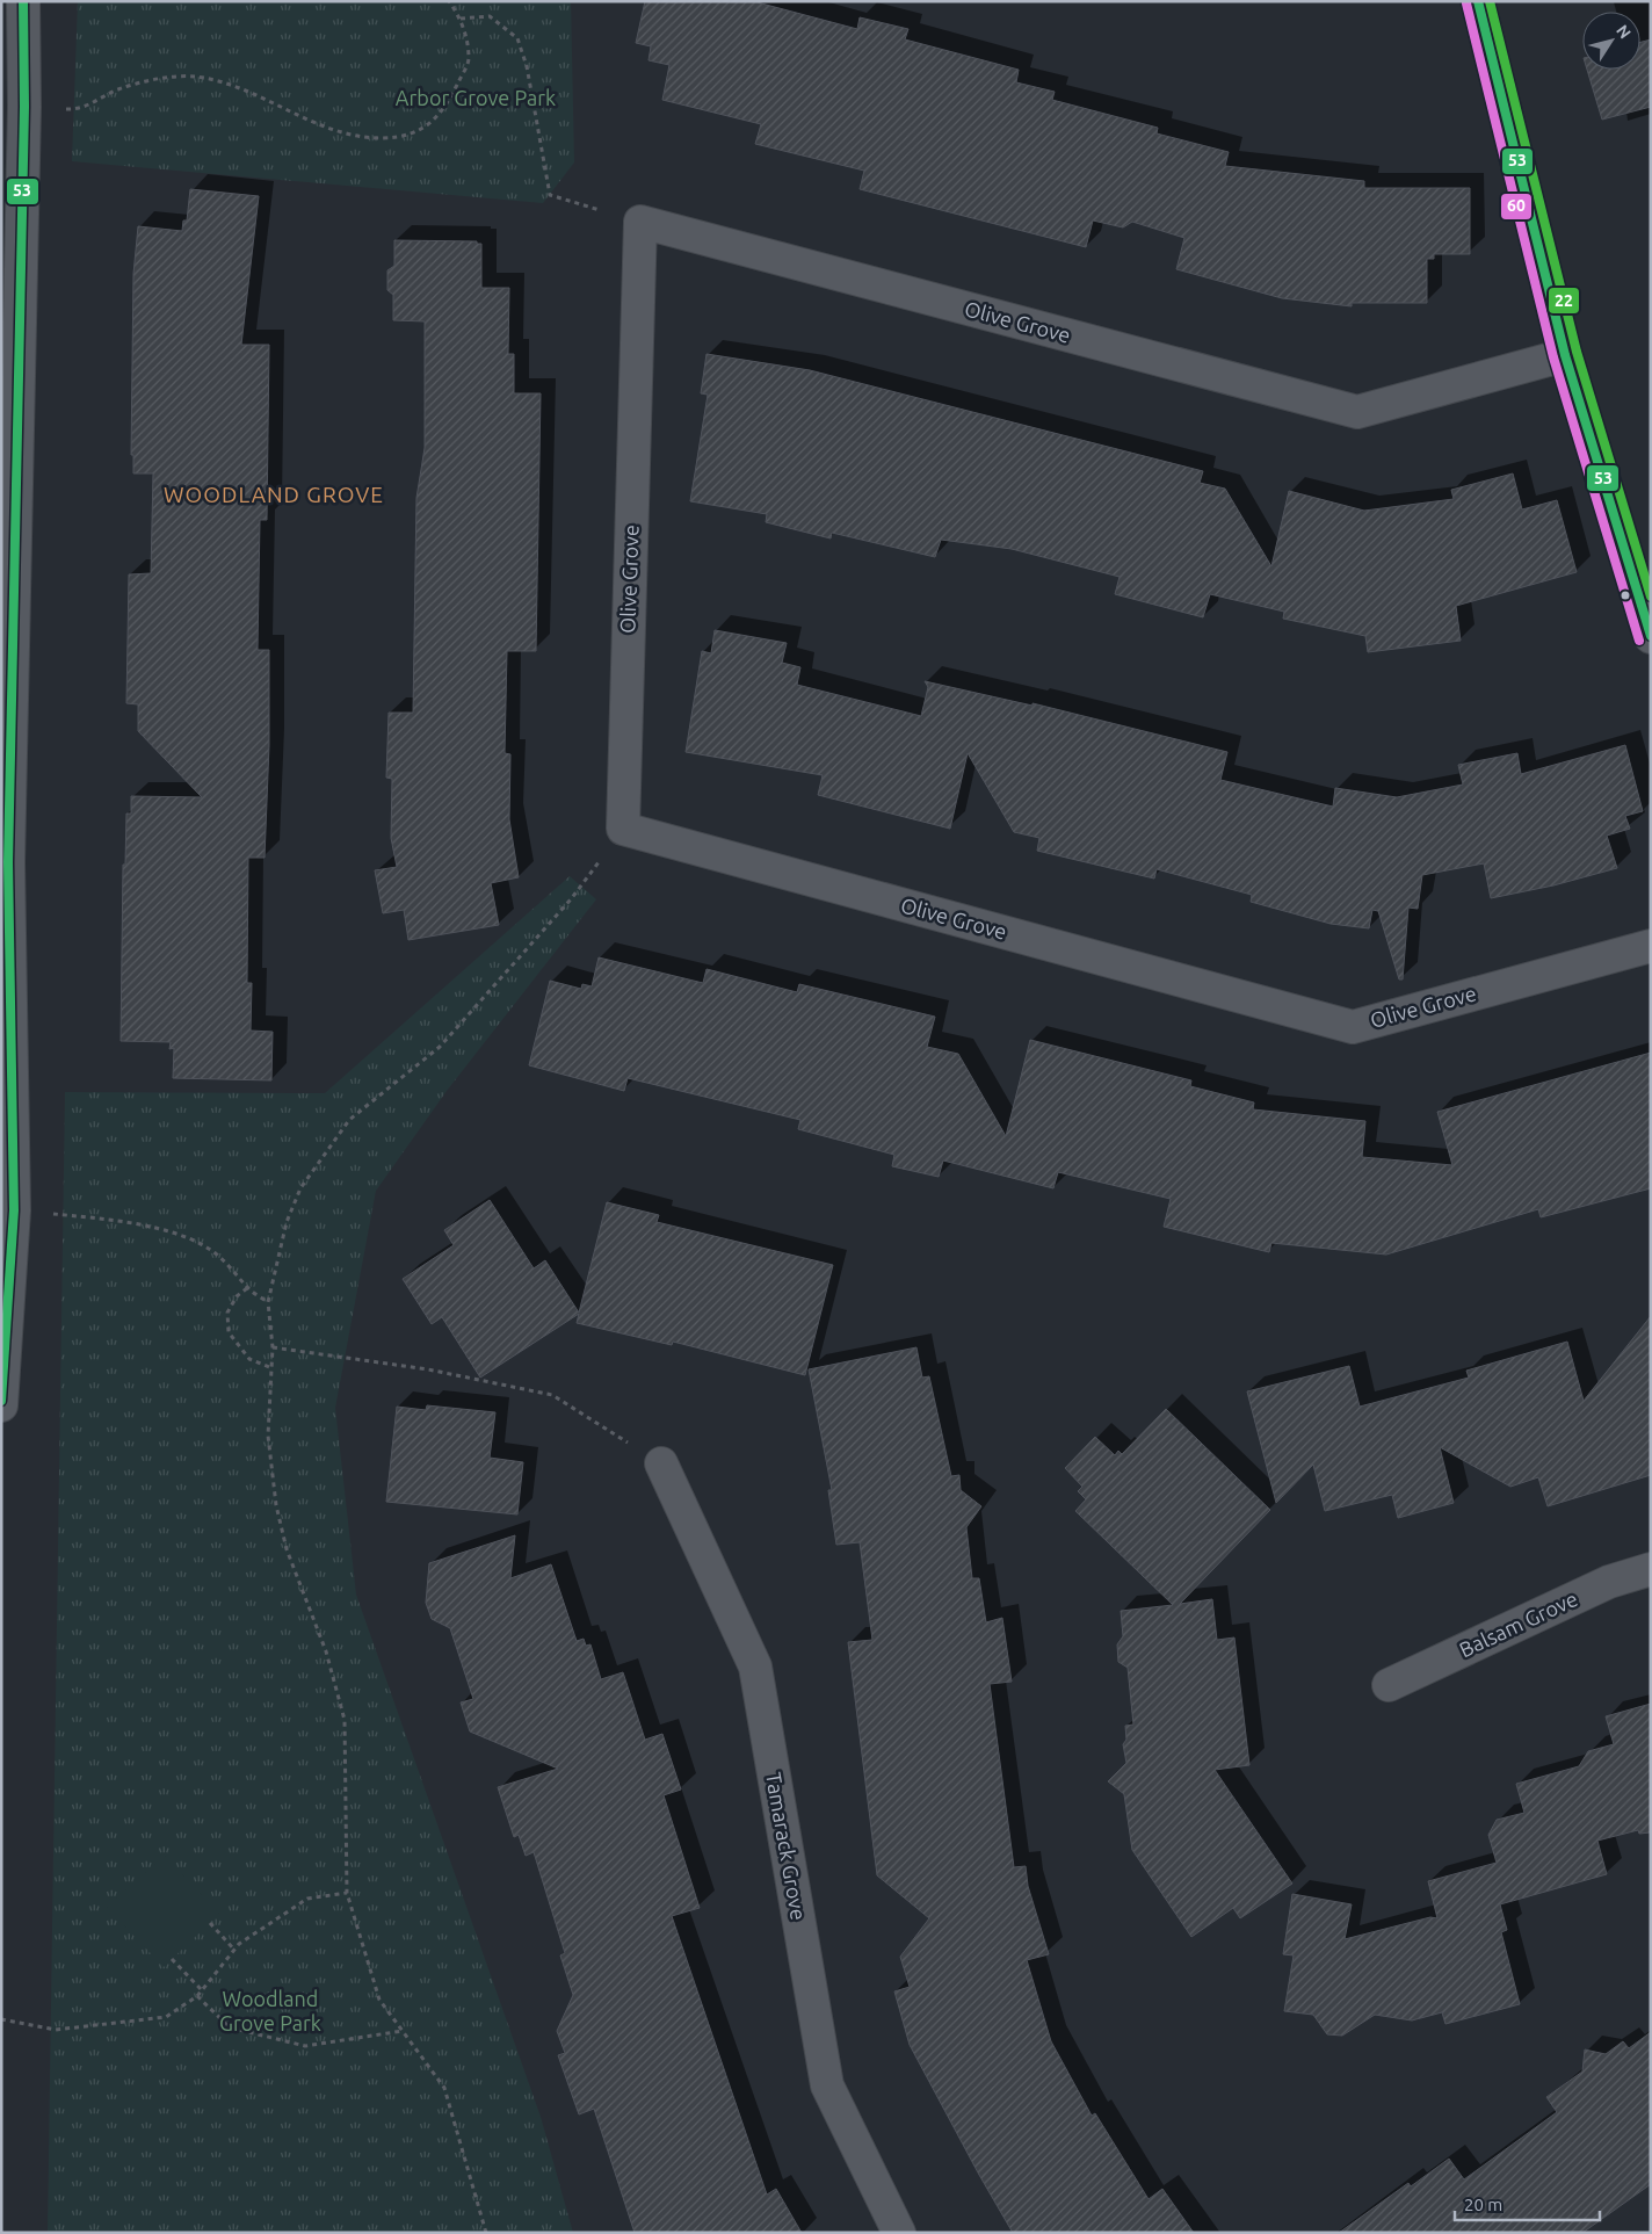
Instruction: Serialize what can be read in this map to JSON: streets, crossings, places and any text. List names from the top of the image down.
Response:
{
  "streets": {
    "street": ["Olive Grove", "Balsam Grove", "Tamarack Grove"]
  },
  "districts": ["WOODLAND GROVE"],
  "parks": ["Arbor Grove Park", "Woodland Grove Park"],
  "lines": ["transit line 53", "transit line 22", "transit line 60"],
  "scale_bar": "20 m",
  "north": "top right"
}
